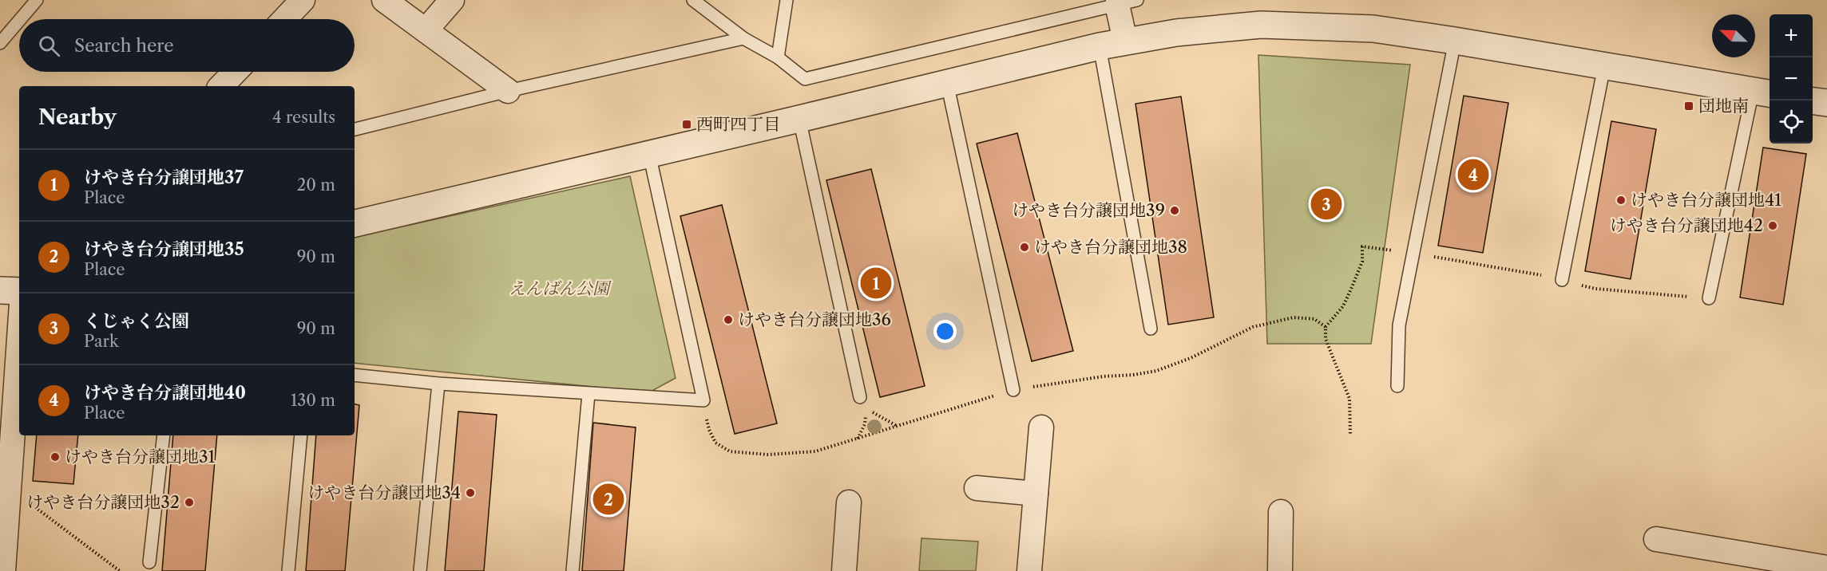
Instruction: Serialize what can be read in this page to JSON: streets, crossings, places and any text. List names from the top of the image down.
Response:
{
  "parks": ["えんばん公園"],
  "places": {
    "transit": ["団地南", "西町四丁目"],
    "other": [
      "けやき台分譲団地41",
      "けやき台分譲団地39",
      "けやき台分譲団地42",
      "けやき台分譲団地38",
      "けやき台分譲団地36",
      "けやき台分譲団地31",
      "けやき台分譲団地34",
      "けやき台分譲団地32"
    ]
  },
  "north": "top left",
  "page": {
    "map_buttons": ["+", "−"],
    "search": "Search here",
    "heading": ["Nearby", "4 results"],
    "list": [
      {
        "mark": "1",
        "name": "けやき台分譲団地37",
        "note": "Place",
        "value": "20 m"
      },
      {
        "mark": "2",
        "name": "けやき台分譲団地35",
        "note": "Place",
        "value": "90 m"
      },
      {
        "mark": "3",
        "name": "くじゃく公園",
        "note": "Park",
        "value": "90 m"
      },
      {
        "mark": "4",
        "name": "けやき台分譲団地40",
        "note": "Place",
        "value": "130 m"
      }
    ],
    "pins": [
      "4",
      "3",
      "1",
      "2"
    ]
  }
}
